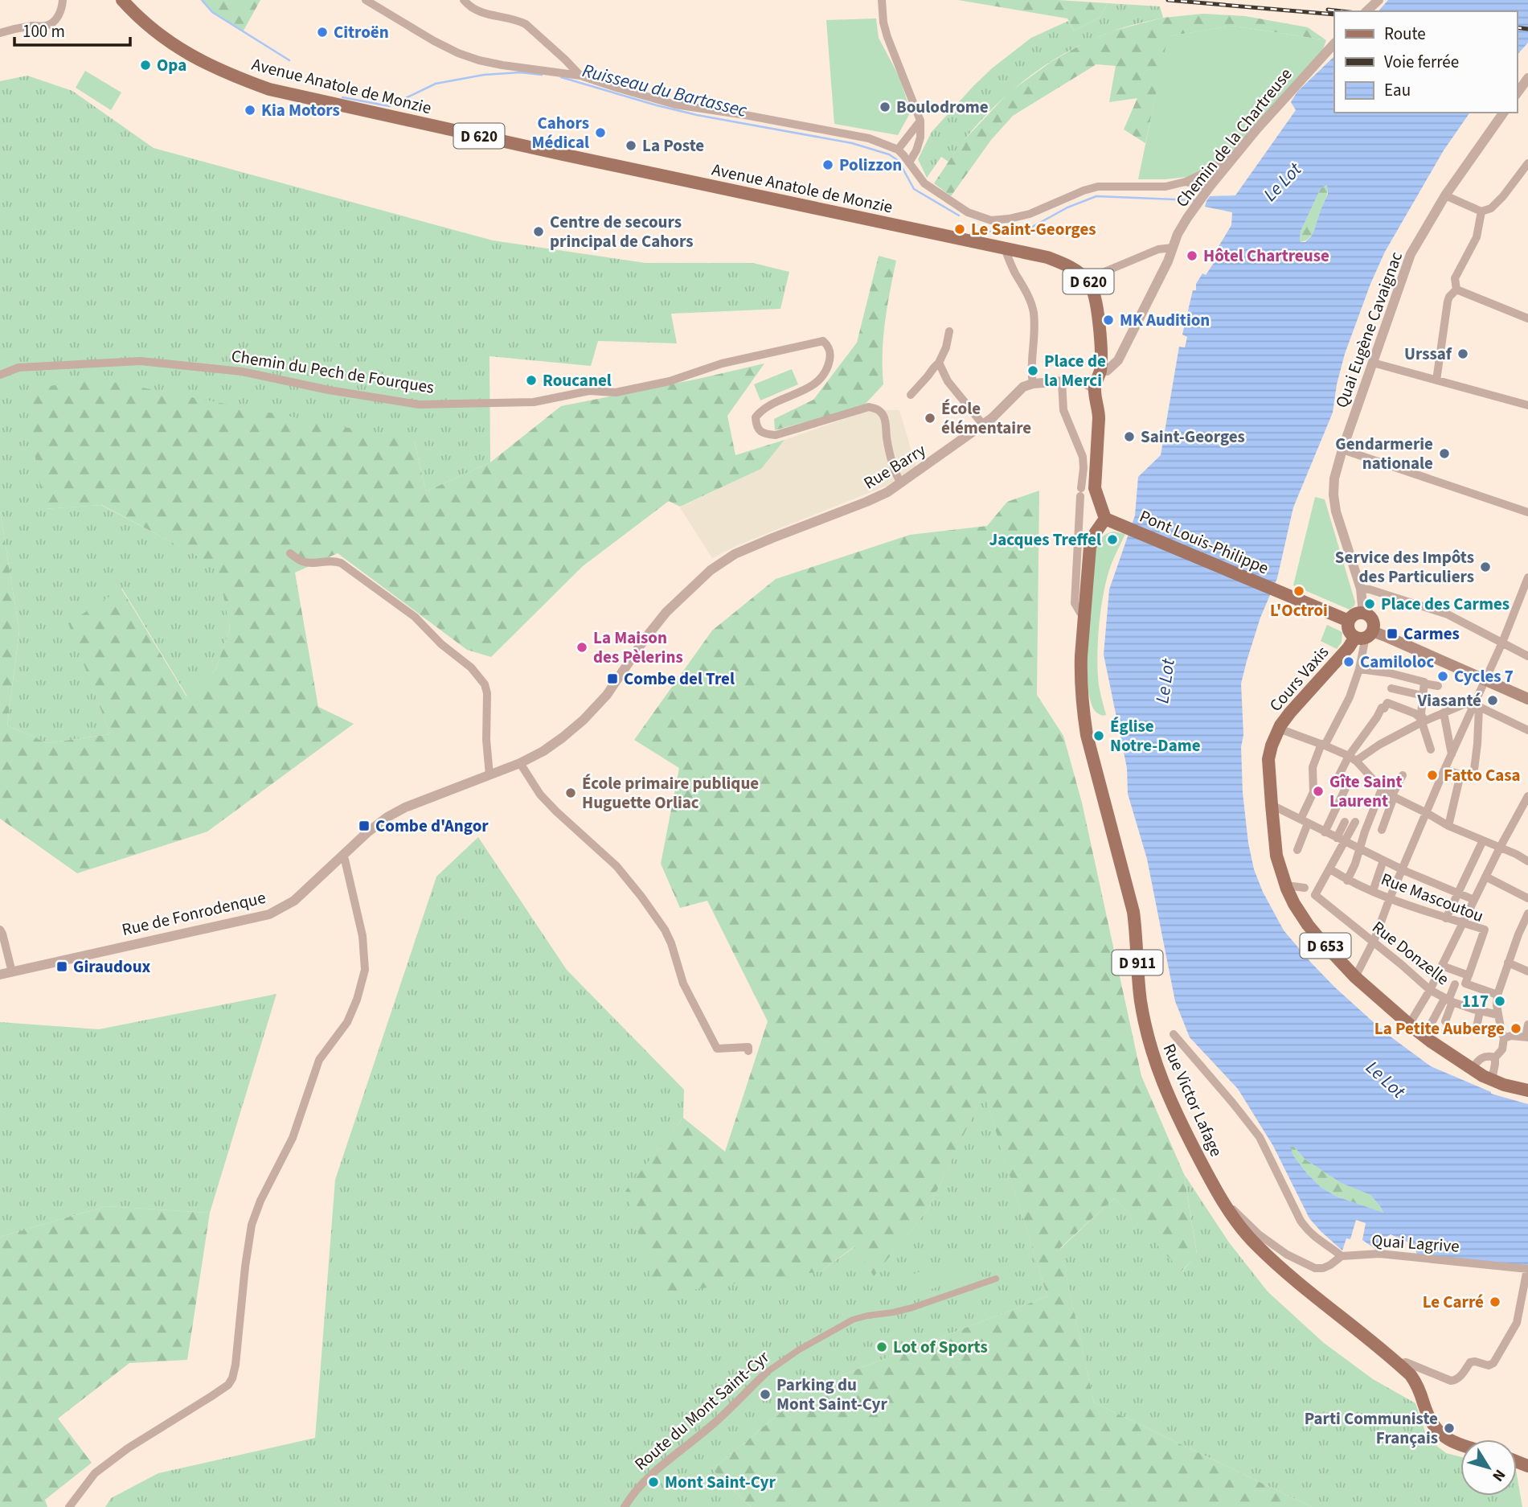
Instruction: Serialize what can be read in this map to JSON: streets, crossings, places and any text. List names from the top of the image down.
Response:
{
  "streets": {
    "main road": [
      "Avenue Anatole de Monzie",
      "D 620",
      "Pont Louis-Philippe",
      "Cours Vaxis",
      "D 653",
      "D 911",
      "Rue Victor Lafage"
    ],
    "street": [
      "Chemin de la Chartreuse",
      "Quai Eugène Cavaignac",
      "Chemin du Pech de Fourques",
      "Rue Barry",
      "Rue Mascoutou",
      "Rue de Fonrodenque",
      "Rue Donzelle",
      "Quai Lagrive",
      "Route du Mont Saint-Cyr"
    ]
  },
  "crossings": [
    ["Avenue Anatole de Monzie", "D 620"],
    ["D 620", "Chemin de la Chartreuse"],
    ["D 620", "Pont Louis-Philippe"],
    ["D 620", "D 911"],
    ["Quai Eugène Cavaignac", "Pont Louis-Philippe"],
    ["Quai Eugène Cavaignac", "Cours Vaxis"],
    ["Chemin du Pech de Fourques", "Rue Barry"],
    ["Rue Barry", "Rue de Fonrodenque"],
    ["Pont Louis-Philippe", "Cours Vaxis"],
    ["Pont Louis-Philippe", "D 911"],
    ["Cours Vaxis", "D 653"],
    ["Rue Mascoutou", "Rue Donzelle"],
    ["D 911", "Rue Victor Lafage"],
    ["Rue Victor Lafage", "Quai Lagrive"]
  ],
  "water": ["Ruisseau du Bartassec", "Le Lot"],
  "places": {
    "other": [
      "Citroën",
      "Opa",
      "Boulodrome",
      "Kia Motors",
      "Cahors Médical",
      "La Poste",
      "Polizzon",
      "Le Saint-Georges",
      "Centre de secours principal de Cahors",
      "Hôtel Chartreuse",
      "MK Audition",
      "Urssaf",
      "Place de la Merci",
      "Roucanel",
      "École élémentaire",
      "Saint-Georges",
      "Gendarmerie nationale",
      "Jacques Treffel",
      "Service des Impôts des Particuliers",
      "L'Octroi",
      "Place des Carmes",
      "La Maison des Pèlerins",
      "Camiloloc",
      "Cycles 7",
      "Viasanté",
      "Église Notre-Dame",
      "Fatto Casa",
      "Gîte Saint Laurent",
      "École primaire publique Huguette Orliac",
      "117",
      "La Petite Auberge",
      "Le Carré",
      "Lot of Sports",
      "Parking du Mont Saint-Cyr",
      "Parti Communiste Français",
      "Mont Saint-Cyr"
    ],
    "transit": [
      "Carmes",
      "Combe del Trel",
      "Combe d'Angor",
      "Giraudoux"
    ]
  },
  "legend": ["Route", "Voie ferrée", "Eau"],
  "scale_bar": "100 m",
  "north": "bottom right"
}
